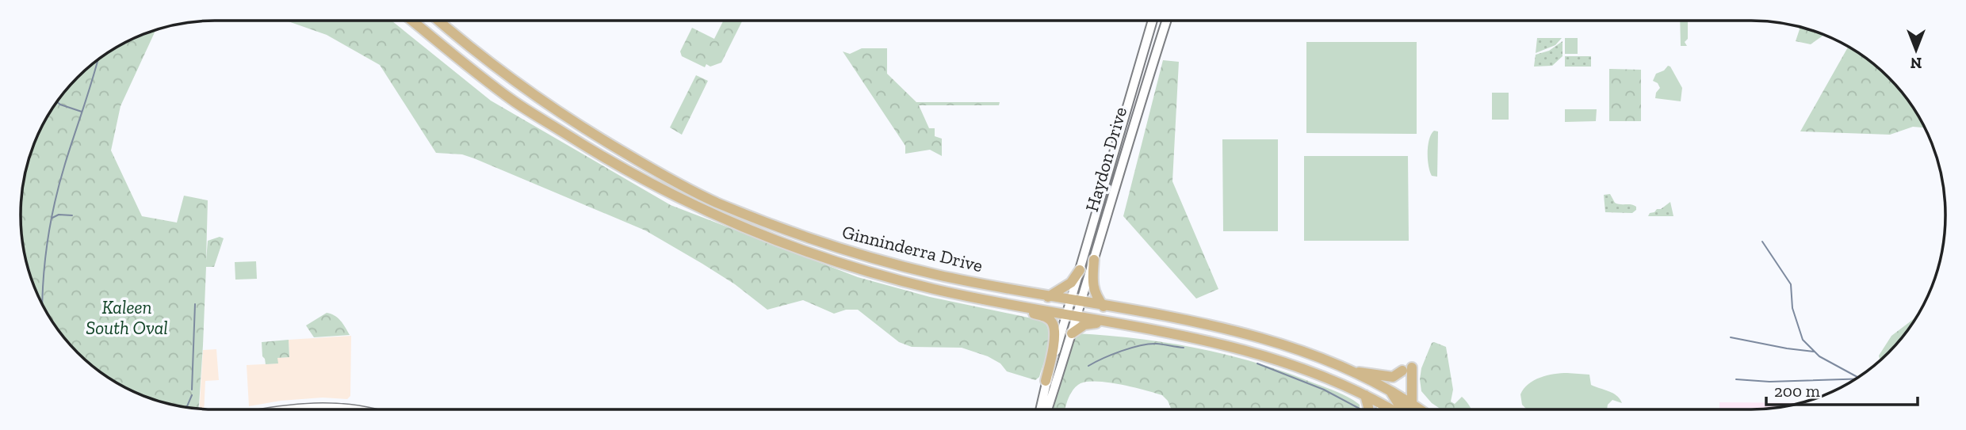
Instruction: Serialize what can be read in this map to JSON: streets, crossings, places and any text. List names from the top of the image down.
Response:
{
  "streets": {
    "main road": ["Haydon Drive", "Ginninderra Drive"]
  },
  "crossings": [
    ["Haydon Drive", "Ginninderra Drive"]
  ],
  "parks": ["Kaleen South Oval"],
  "scale_bar": "200 m",
  "north": "bottom"
}
